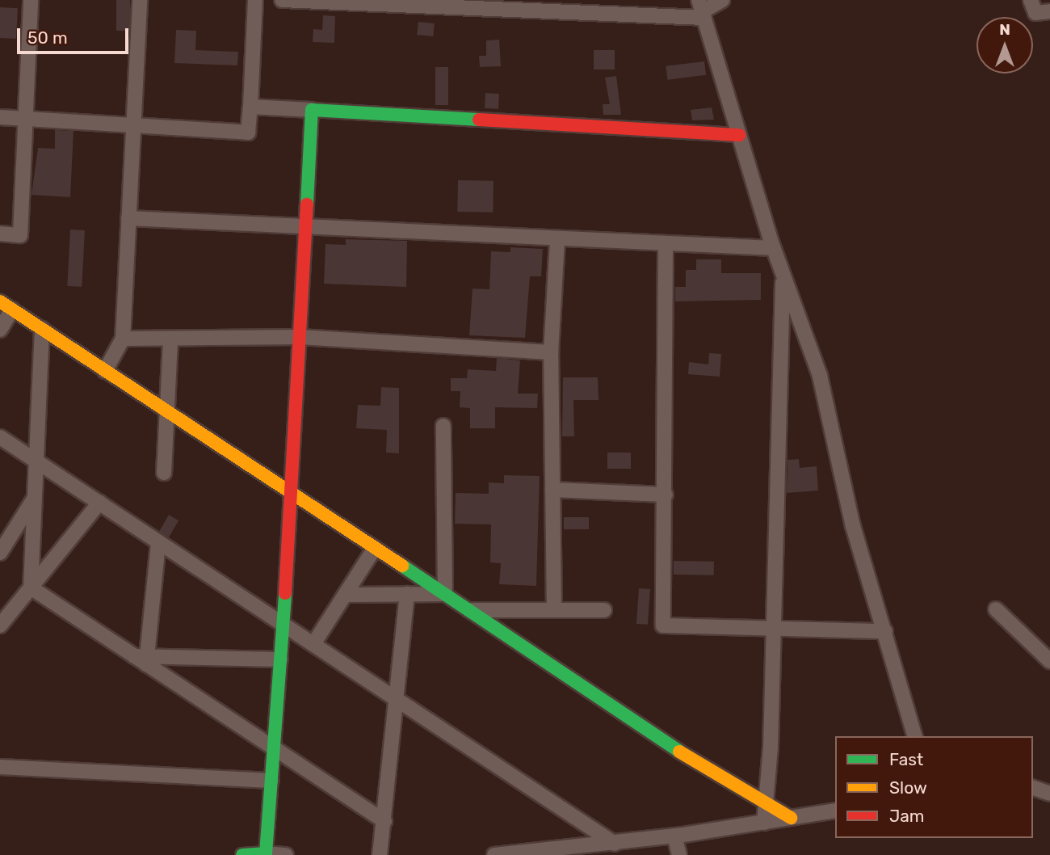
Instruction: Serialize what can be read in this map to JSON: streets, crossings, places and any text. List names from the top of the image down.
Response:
{
  "legend": ["Fast", "Slow", "Jam"],
  "scale_bar": "50 m",
  "north": "top"
}
